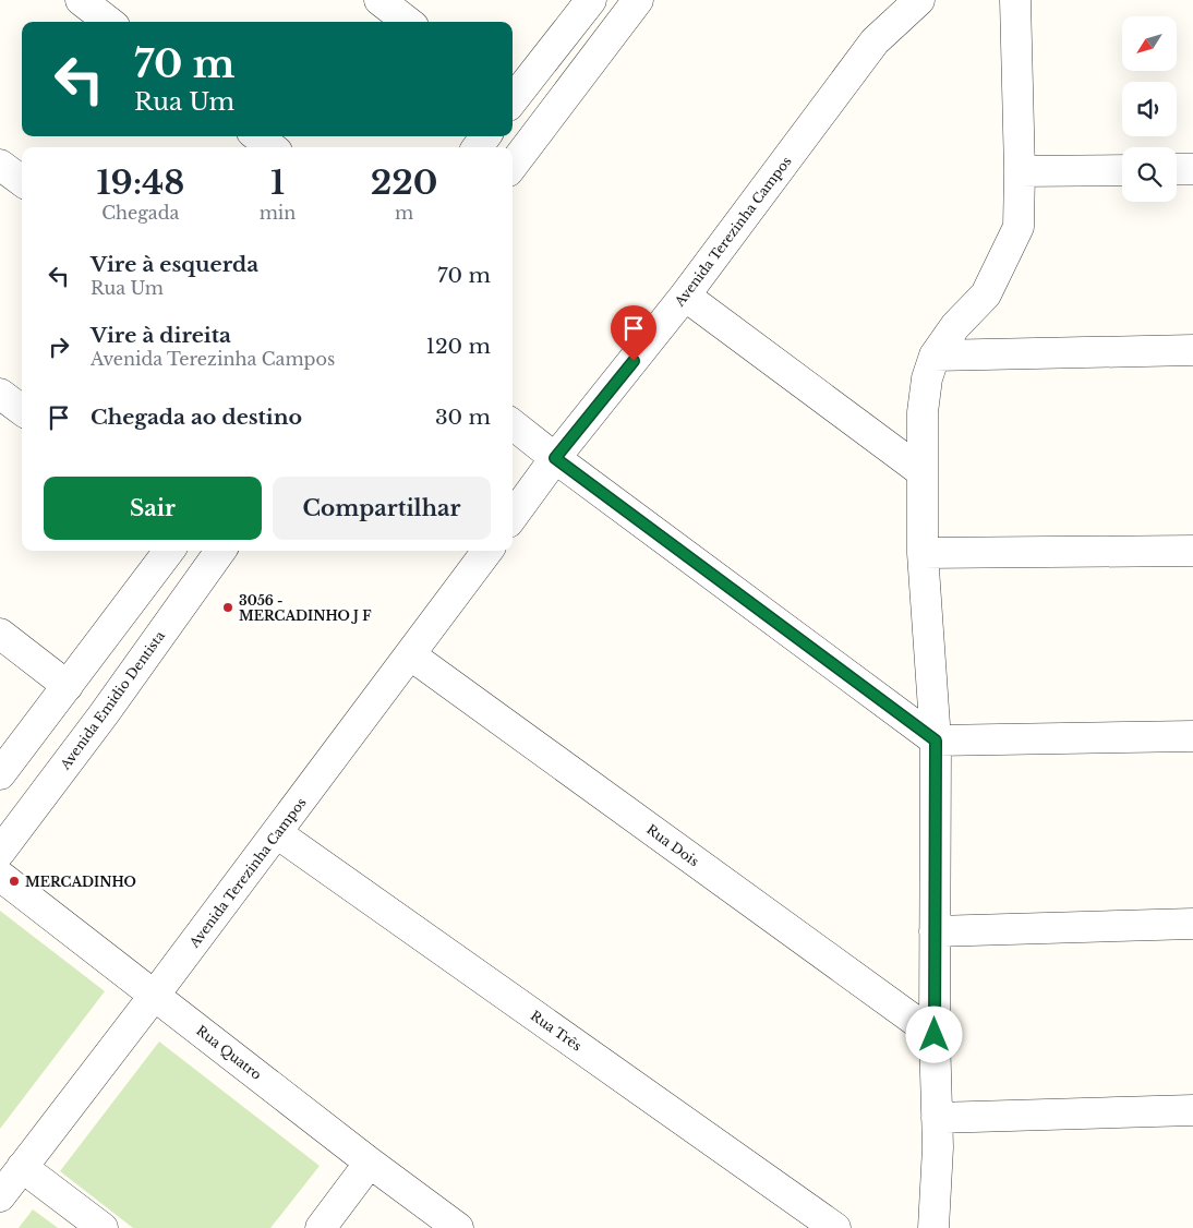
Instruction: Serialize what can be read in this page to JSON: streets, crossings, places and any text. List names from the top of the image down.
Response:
{
  "streets": {
    "street": [
      "Avenida Terezinha Campos",
      "Avenida Emidio Dentista",
      "Rua Dois",
      "Rua Três",
      "Rua Quatro"
    ]
  },
  "crossings": [
    ["Avenida Terezinha Campos", "Rua Dois"],
    ["Avenida Terezinha Campos", "Rua Três"],
    ["Avenida Terezinha Campos", "Rua Quatro"]
  ],
  "places": ["3056 - MERCADINHO J F", "MERCADINHO"],
  "north": "bottom left",
  "page": {
    "turn": ["70 m", "Rua Um"],
    "eta": [
      "19:48",
      "Chegada",
      "1",
      "min",
      "220",
      "m"
    ],
    "list": [
      {
        "name": "Vire à esquerda",
        "note": "Rua Um",
        "value": "70 m"
      },
      {
        "name": "Vire à direita",
        "note": "Avenida Terezinha Campos",
        "value": "120 m"
      },
      {
        "name": "Chegada ao destino",
        "value": "30 m"
      }
    ],
    "buttons": ["Sair", "Compartilhar"]
  }
}
